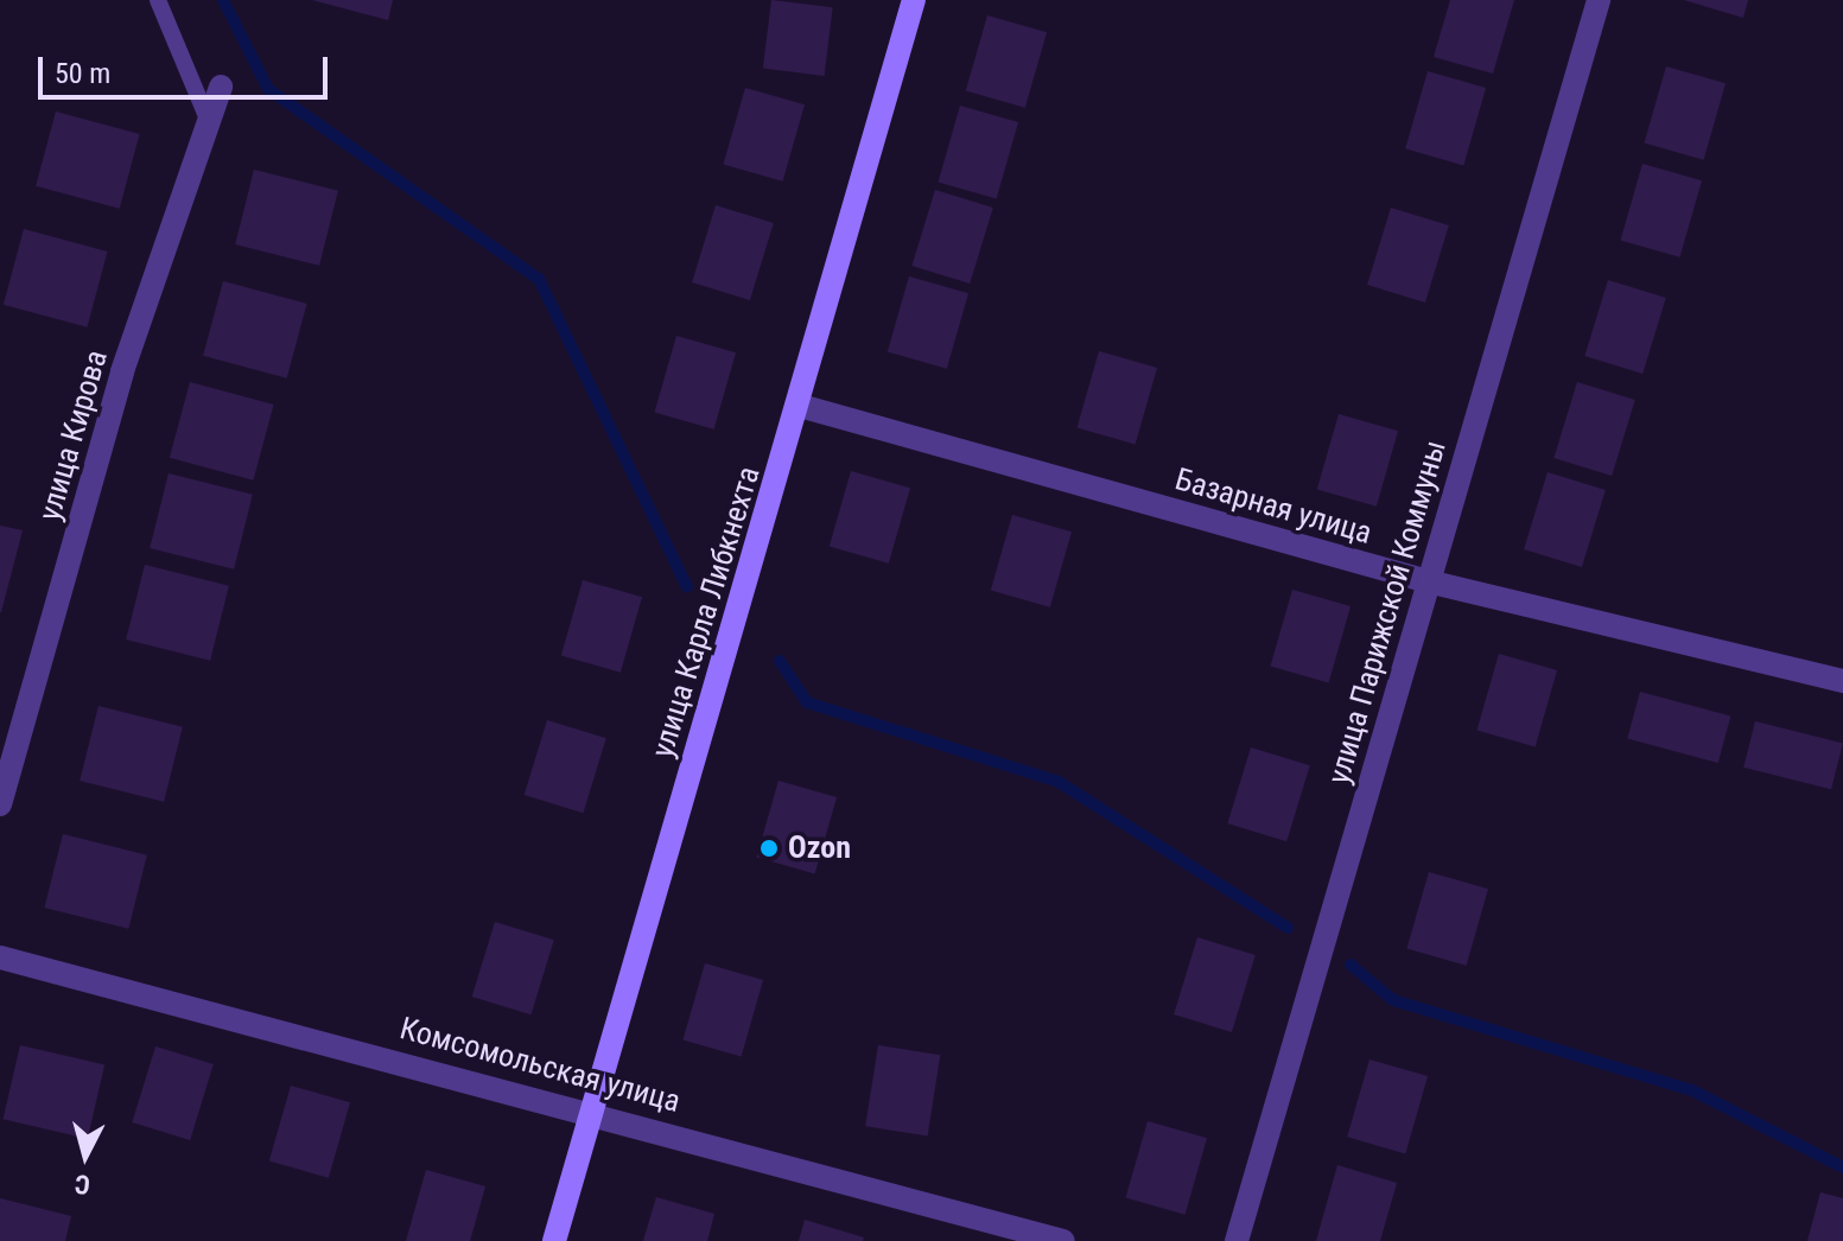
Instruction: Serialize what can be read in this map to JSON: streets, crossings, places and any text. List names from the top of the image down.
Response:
{
  "streets": {
    "main road": ["улица Карла Либкнехта"],
    "street": [
      "улица Кирова",
      "Базарная улица",
      "улица Парижской Коммуны",
      "Комсомольская улица"
    ]
  },
  "crossings": [
    ["Базарная улица", "улица Карла Либкнехта"],
    ["Базарная улица", "улица Парижской Коммуны"],
    ["улица Карла Либкнехта", "Комсомольская улица"]
  ],
  "places": ["Ozon"],
  "scale_bar": "50 m",
  "north": "bottom"
}
